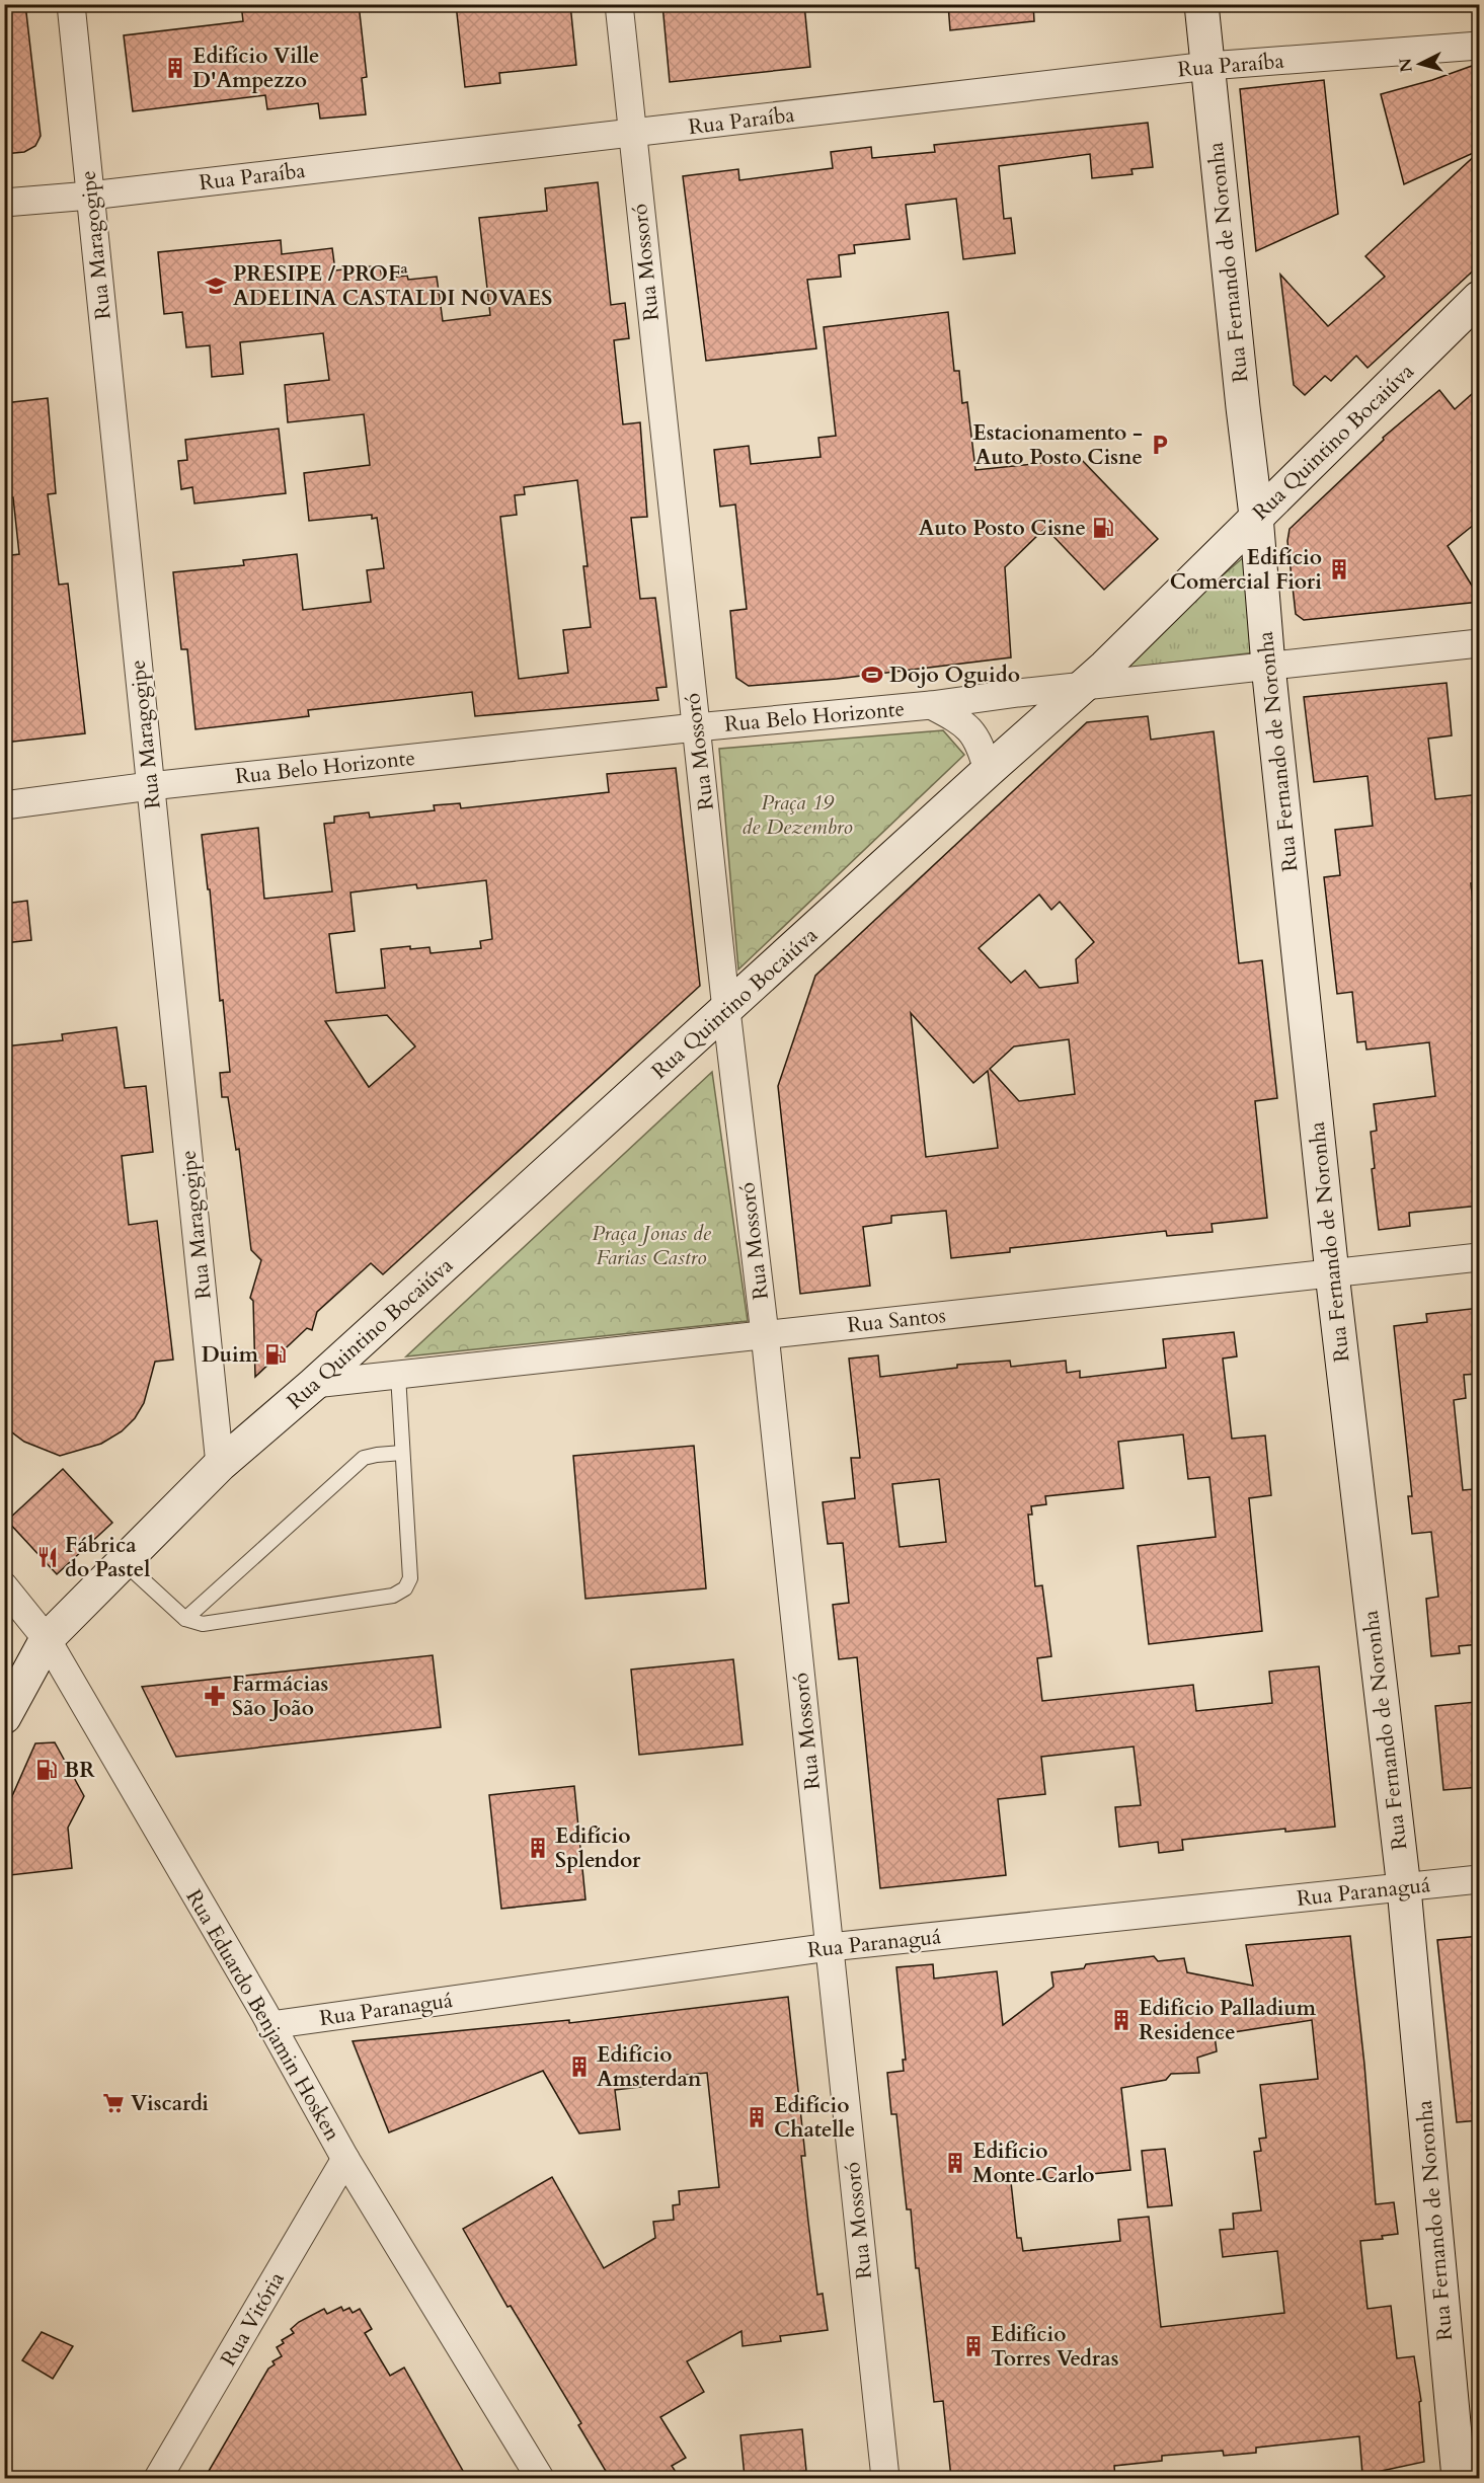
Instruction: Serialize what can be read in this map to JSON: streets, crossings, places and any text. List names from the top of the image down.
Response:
{
  "streets": {
    "street": [
      "Rua Paraíba",
      "Rua Maragogipe",
      "Rua Mossoró",
      "Rua Fernando de Noronha",
      "Rua Quintino Bocaiúva",
      "Rua Belo Horizonte",
      "Rua Santos",
      "Rua Paranaguá",
      "Rua Eduardo Benjamin Hosken",
      "Rua Vitória"
    ]
  },
  "crossings": [
    ["Rua Paraíba", "Rua Maragogipe"],
    ["Rua Paraíba", "Rua Mossoró"],
    ["Rua Paraíba", "Rua Fernando de Noronha"],
    ["Rua Maragogipe", "Rua Quintino Bocaiúva"],
    ["Rua Maragogipe", "Rua Belo Horizonte"],
    ["Rua Mossoró", "Rua Quintino Bocaiúva"],
    ["Rua Mossoró", "Rua Belo Horizonte"],
    ["Rua Mossoró", "Rua Santos"],
    ["Rua Mossoró", "Rua Paranaguá"],
    ["Rua Fernando de Noronha", "Rua Quintino Bocaiúva"],
    ["Rua Fernando de Noronha", "Rua Belo Horizonte"],
    ["Rua Fernando de Noronha", "Rua Santos"],
    ["Rua Fernando de Noronha", "Rua Paranaguá"],
    ["Rua Quintino Bocaiúva", "Rua Belo Horizonte"],
    ["Rua Quintino Bocaiúva", "Rua Santos"],
    ["Rua Quintino Bocaiúva", "Rua Eduardo Benjamin Hosken"],
    ["Rua Paranaguá", "Rua Eduardo Benjamin Hosken"],
    ["Rua Eduardo Benjamin Hosken", "Rua Vitória"]
  ],
  "parks": ["Praça 19 de Dezembro", "Praça Jonas de Farias Castro"],
  "places": {
    "building": [
      "Edifício Ville D'Ampezzo",
      "Edifício Comercial Fiori",
      "Edifício Splendor",
      "Edifício Palladium Residence",
      "Edifício Amsterdan",
      "Edifício Chatelle",
      "Edifício Monte Carlo",
      "Edifício Torres Vedras"
    ],
    "school or university": ["PRESIPE / PROFª ADELINA CASTALDI NOVAES"],
    "parking": ["Estacionamento - Auto Posto Cisne"],
    "fuel station": ["Auto Posto Cisne", "Duim", "BR"],
    "sports": ["Dojo Oguido"],
    "restaurant": ["Fábrica do Pastel"],
    "pharmacy": ["Farmácias São João"],
    "supermarket": ["Viscardi"]
  },
  "north": "left"
}
